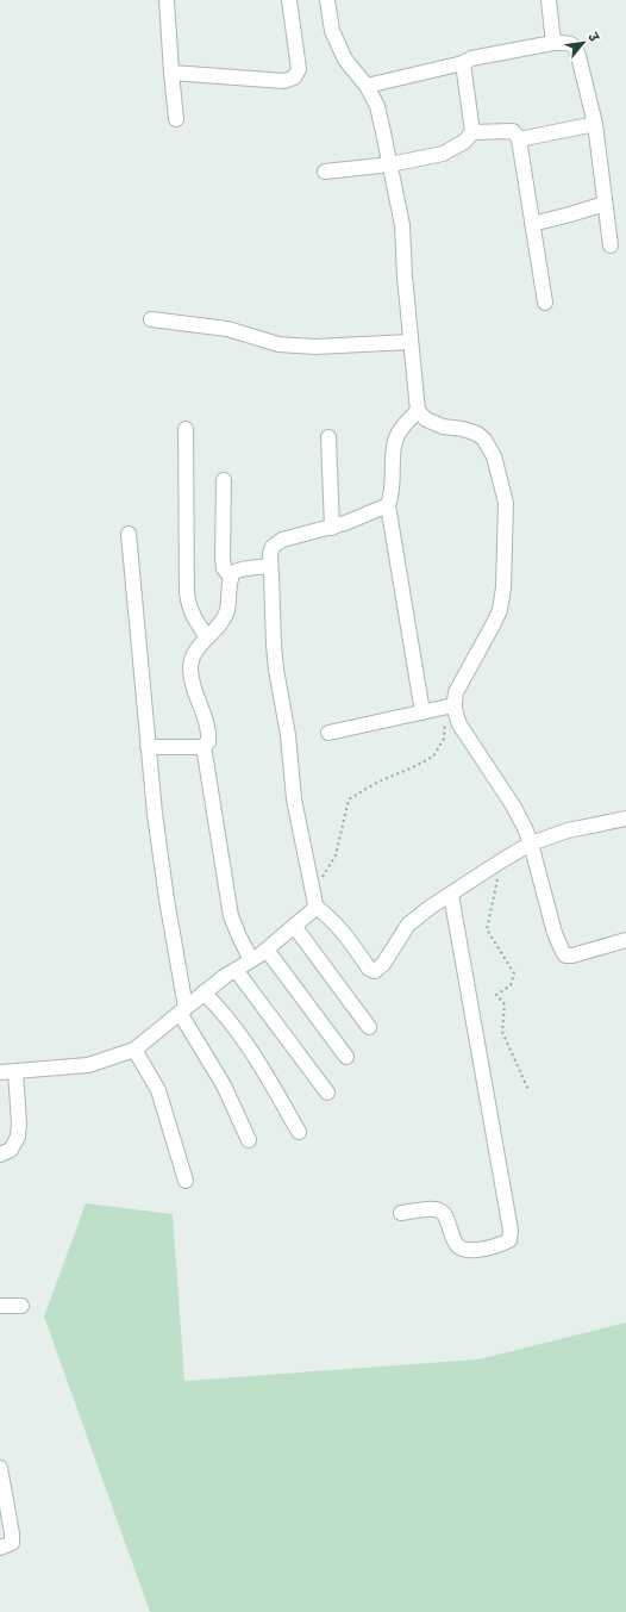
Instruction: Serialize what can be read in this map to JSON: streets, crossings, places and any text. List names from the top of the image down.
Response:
{
  "north": "top right"
}
